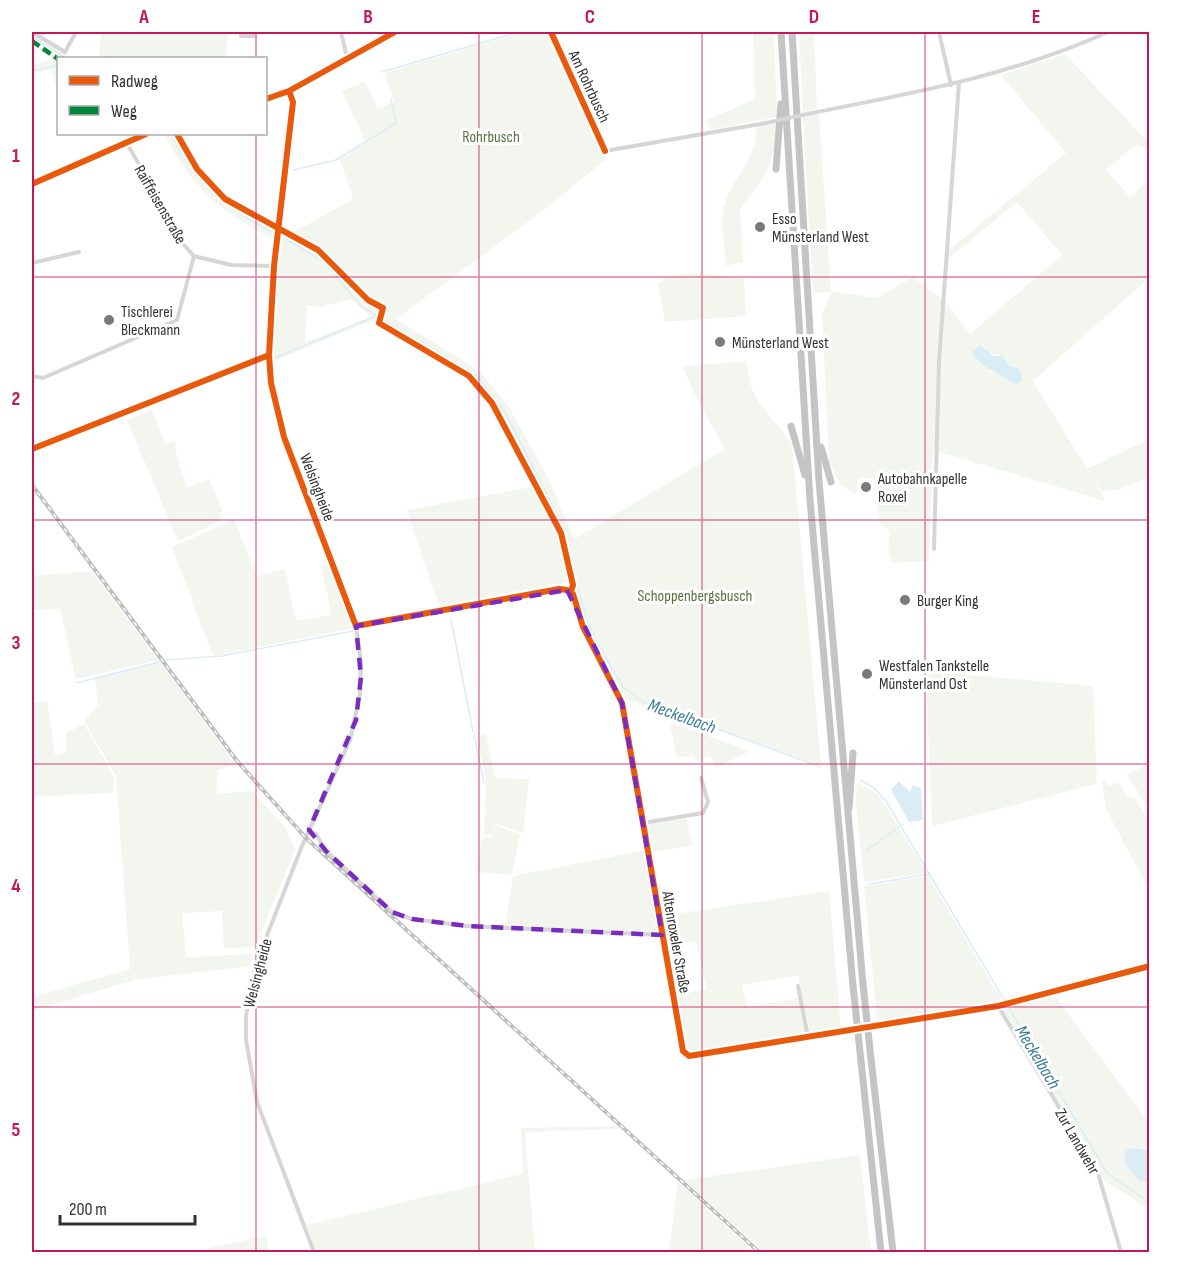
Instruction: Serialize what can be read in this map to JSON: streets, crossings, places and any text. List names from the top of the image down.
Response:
{
  "streets": {
    "street": [
      "Am Rohrbusch",
      "Raiffeisenstraße",
      "Welsingheide",
      "Altenroxeler Straße",
      "Zur Landwehr"
    ]
  },
  "crossings": [
    ["Raiffeisenstraße", "Welsingheide"],
    ["Welsingheide", "Altenroxeler Straße"],
    ["Altenroxeler Straße", "Zur Landwehr"]
  ],
  "water": ["Meckelbach"],
  "parks": ["Rohrbusch", "Schoppenbergsbusch"],
  "places": [
    "Esso Münsterland West",
    "Tischlerei Bleckmann",
    "Münsterland West",
    "Autobahnkapelle Roxel",
    "Burger King",
    "Westfalen Tankstelle Münsterland Ost"
  ],
  "legend": ["Radweg", "Weg"],
  "scale_bar": "200 m",
  "grid": {
    "columns": [
      "A",
      "B",
      "C",
      "D",
      "E"
    ],
    "rows": [
      "1",
      "2",
      "3",
      "4",
      "5"
    ]
  }
}
